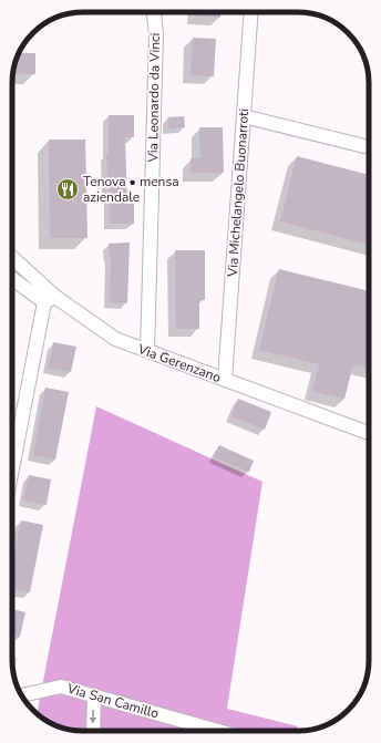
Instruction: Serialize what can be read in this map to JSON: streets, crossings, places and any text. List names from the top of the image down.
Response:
{
  "streets": {
    "street": [
      "Via Leonardo da Vinci",
      "Via Michelangelo Buonarroti",
      "Via Gerenzano",
      "Via San Camillo"
    ]
  },
  "crossings": [
    ["Via Leonardo da Vinci", "Via Gerenzano"],
    ["Via Michelangelo Buonarroti", "Via Gerenzano"]
  ],
  "places": {
    "restaurant": ["Tenova • mensa aziendale"]
  }
}
